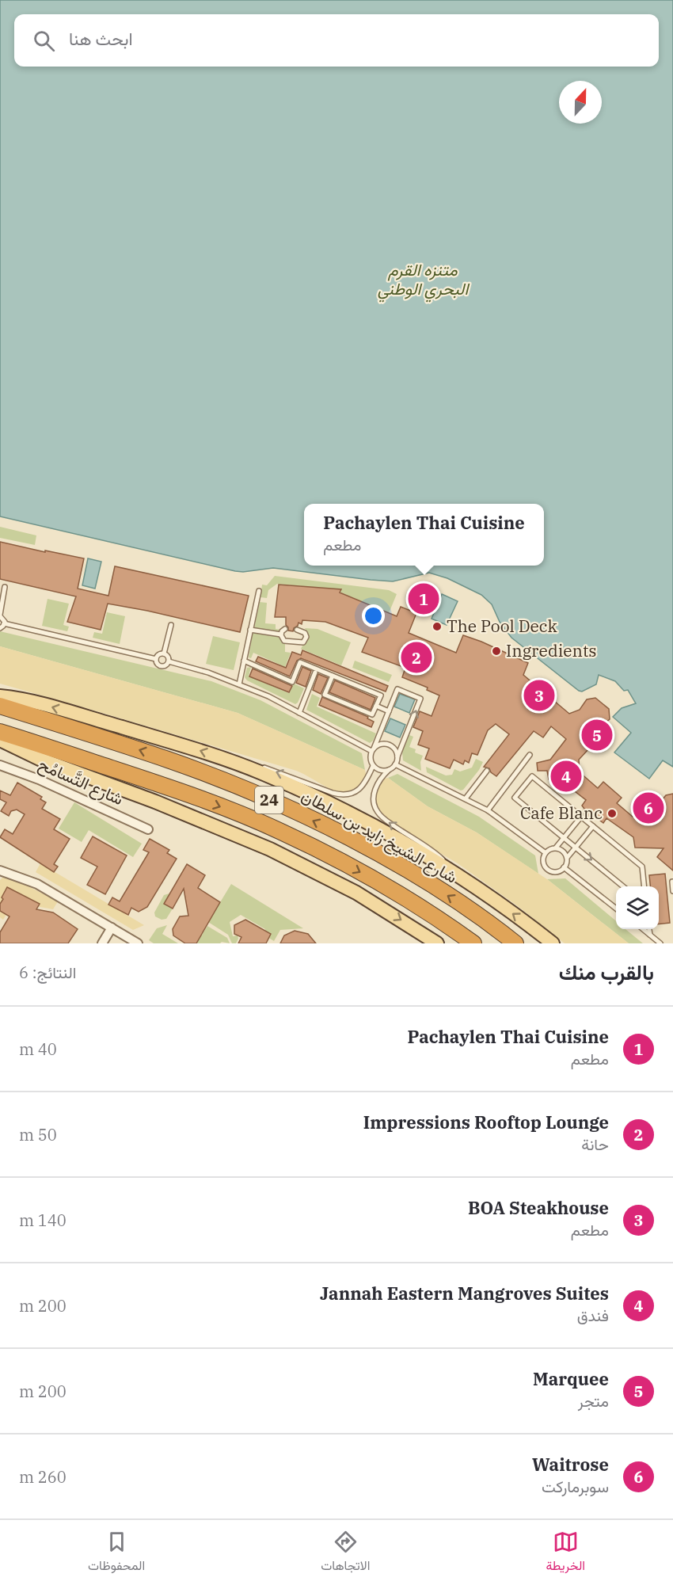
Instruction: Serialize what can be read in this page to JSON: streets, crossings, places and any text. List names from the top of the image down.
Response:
{
  "streets": {
    "highway": ["24", "شارع الشيخ زايد بن سلطان"],
    "street": ["شارع التَّسامُح"]
  },
  "parks": ["متنزه القرم البحري الوطني"],
  "places": ["The Pool Deck", "Ingredients", "Cafe Blanc"],
  "north": "top",
  "page": {
    "search": "ابحث هنا",
    "popup": ["Pachaylen Thai Cuisine", "مطعم"],
    "pins": [
      "1",
      "2",
      "3",
      "5",
      "4",
      "6"
    ],
    "heading": ["بالقرب منك", "النتائج: 6"],
    "list": [
      {
        "mark": "1",
        "name": "Pachaylen Thai Cuisine",
        "note": "مطعم",
        "value": "40 m"
      },
      {
        "mark": "2",
        "name": "Impressions Rooftop Lounge",
        "note": "حانة",
        "value": "50 m"
      },
      {
        "mark": "3",
        "name": "BOA Steakhouse",
        "note": "مطعم",
        "value": "140 m"
      },
      {
        "mark": "4",
        "name": "Jannah Eastern Mangroves Suites",
        "note": "فندق",
        "value": "200 m"
      },
      {
        "mark": "5",
        "name": "Marquee",
        "note": "متجر",
        "value": "200 m"
      },
      {
        "mark": "6",
        "name": "Waitrose",
        "note": "سوبرماركت",
        "value": "260 m"
      }
    ],
    "nav": ["الخريطة", "الاتجاهات", "المحفوظات"]
  }
}
